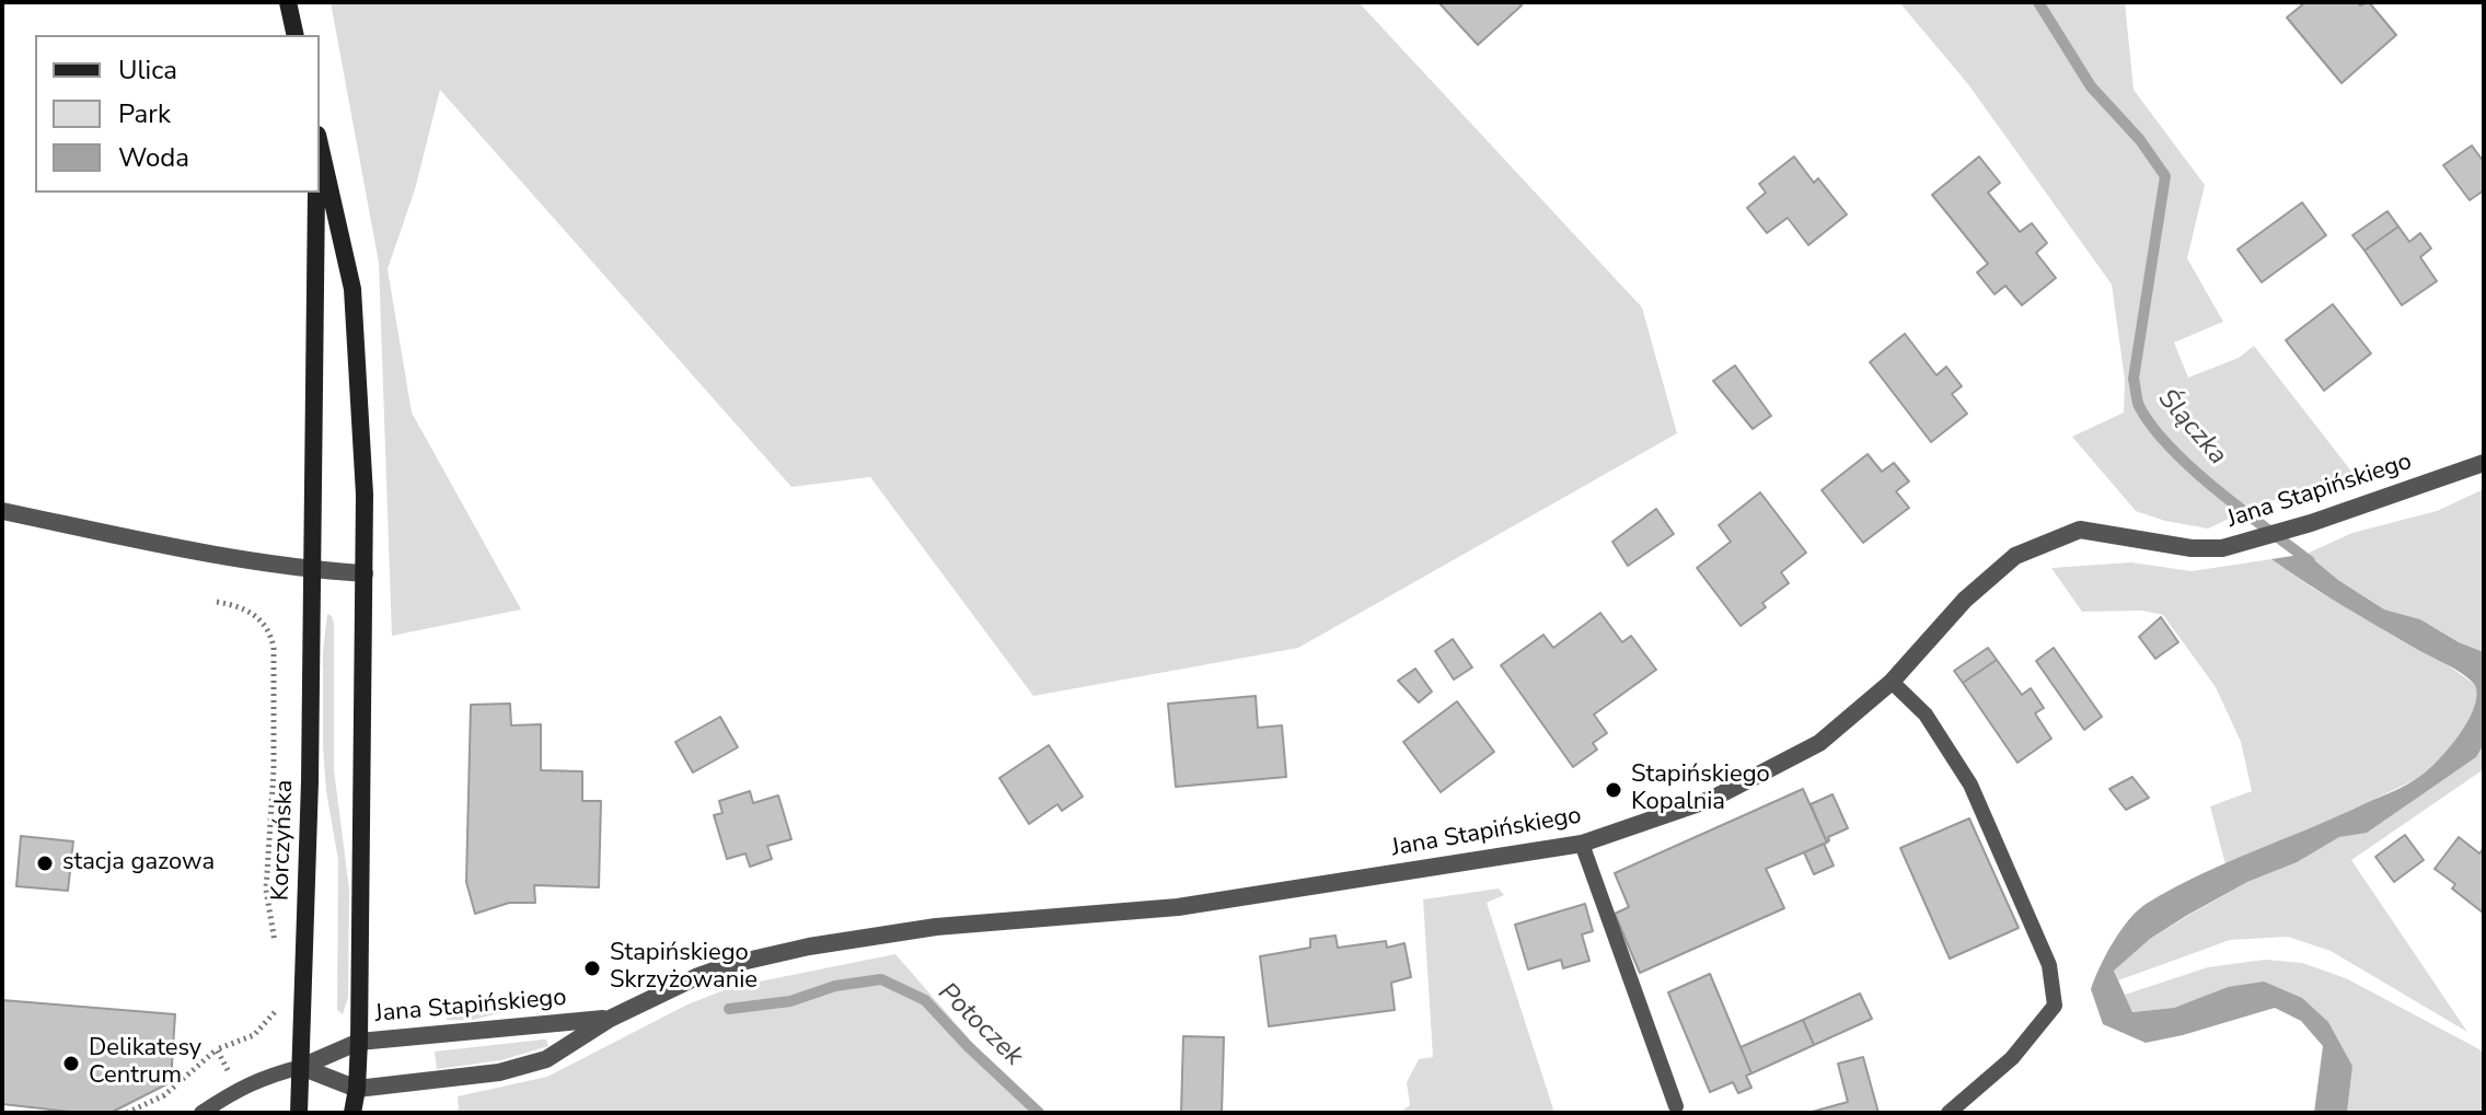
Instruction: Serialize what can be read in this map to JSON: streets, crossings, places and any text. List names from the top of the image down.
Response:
{
  "streets": {
    "main road": ["Korczyńska"],
    "street": ["Jana Stapińskiego"]
  },
  "crossings": [
    ["Jana Stapińskiego", "Korczyńska"]
  ],
  "water": ["Ślączka", "Potoczek"],
  "places": [
    "Stapińskiego Kopalnia",
    "stacja gazowa",
    "Stapińskiego Skrzyżowanie",
    "Delikatesy Centrum"
  ],
  "legend": ["Ulica", "Park", "Woda"]
}
